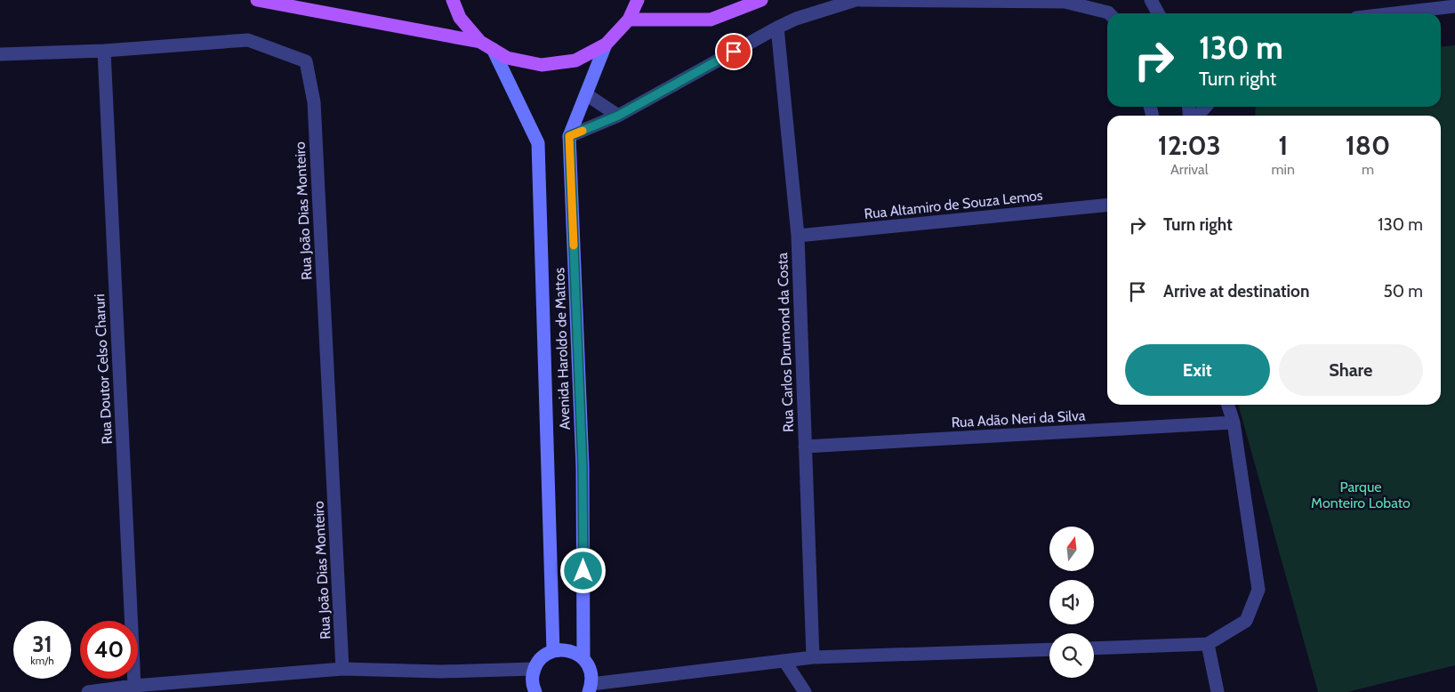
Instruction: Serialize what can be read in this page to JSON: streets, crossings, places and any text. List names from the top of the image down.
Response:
{
  "streets": {
    "street": [
      "Rua Altamiro de Souza Lemos",
      "Rua João Dias Monteiro",
      "Rua Carlos Drumond da Costa",
      "Avenida Haroldo de Mattos",
      "Rua Doutor Celso Charuri",
      "Rua Adão Neri da Silva"
    ]
  },
  "crossings": [
    ["Rua Altamiro de Souza Lemos", "Rua Carlos Drumond da Costa"],
    ["Rua João Dias Monteiro", "Rua Doutor Celso Charuri"],
    ["Rua Carlos Drumond da Costa", "Rua Adão Neri da Silva"]
  ],
  "parks": ["Parque Monteiro Lobato"],
  "north": "top",
  "page": {
    "turn": ["130 m", "Turn right"],
    "eta": [
      "12:03",
      "Arrival",
      "1",
      "min",
      "180",
      "m"
    ],
    "list": [
      {
        "name": "Turn right",
        "value": "130 m"
      },
      {
        "name": "Arrive at destination",
        "value": "50 m"
      }
    ],
    "buttons": ["Exit", "Share"],
    "speed": "31 km/h",
    "limit": "40"
  }
}
